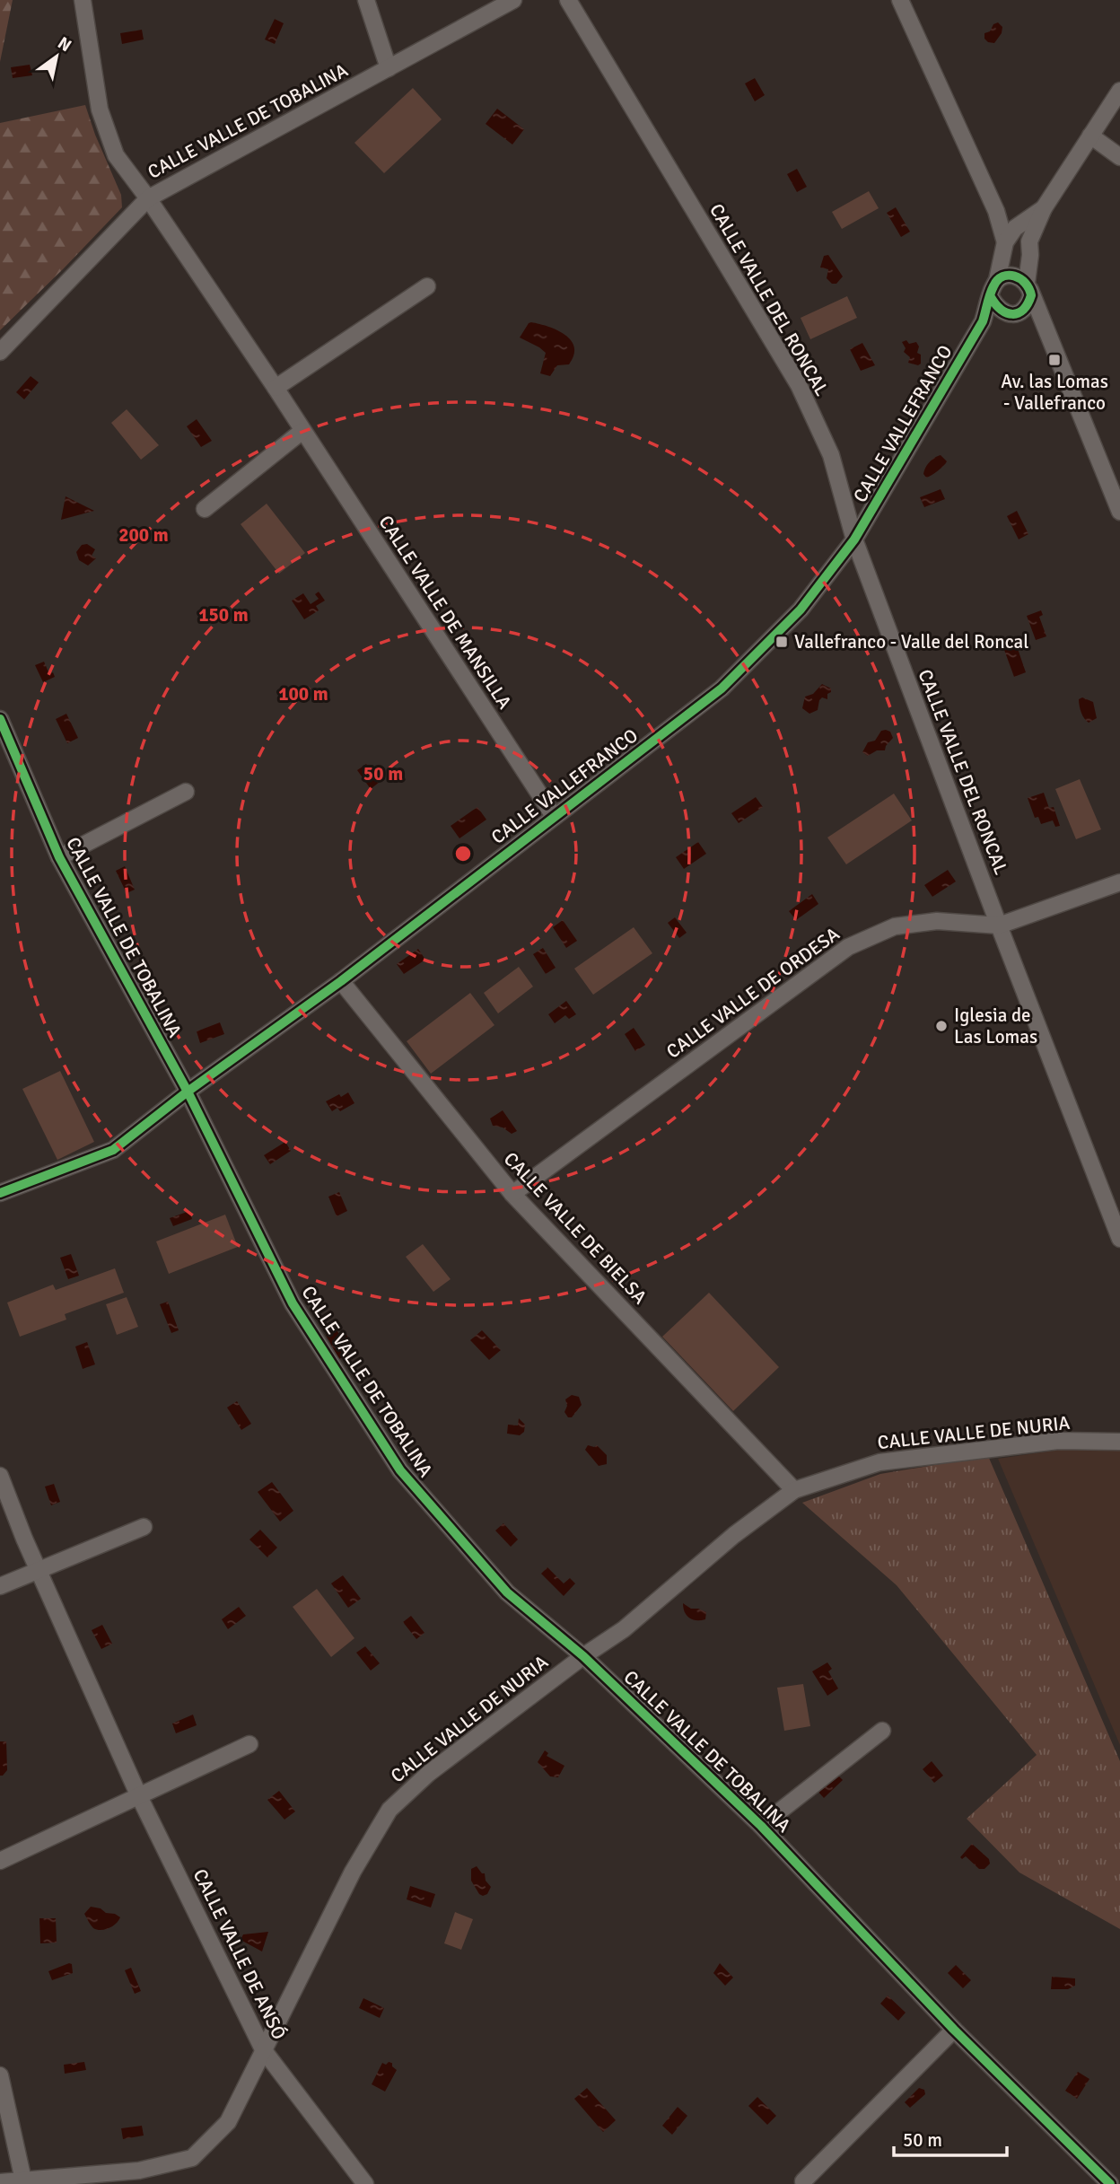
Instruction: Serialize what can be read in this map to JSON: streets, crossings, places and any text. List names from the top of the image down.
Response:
{
  "streets": {
    "street": [
      "CALLE VALLE DE TOBALINA",
      "CALLE VALLE DEL RONCAL",
      "CALLE VALLEFRANCO",
      "CALLE VALLE DE MANSILLA",
      "CALLE VALLE DE ORDESA",
      "CALLE VALLE DE BIELSA",
      "CALLE VALLE DE NURIA",
      "CALLE VALLE DE ANSÓ"
    ]
  },
  "crossings": [
    ["CALLE VALLE DE TOBALINA", "CALLE VALLEFRANCO"],
    ["CALLE VALLE DE TOBALINA", "CALLE VALLE DE MANSILLA"],
    ["CALLE VALLE DE TOBALINA", "CALLE VALLE DE NURIA"],
    ["CALLE VALLE DEL RONCAL", "CALLE VALLEFRANCO"],
    ["CALLE VALLE DEL RONCAL", "CALLE VALLE DE ORDESA"],
    ["CALLE VALLEFRANCO", "CALLE VALLE DE MANSILLA"],
    ["CALLE VALLEFRANCO", "CALLE VALLE DE BIELSA"],
    ["CALLE VALLE DE ORDESA", "CALLE VALLE DE BIELSA"],
    ["CALLE VALLE DE BIELSA", "CALLE VALLE DE NURIA"],
    ["CALLE VALLE DE NURIA", "CALLE VALLE DE ANSÓ"]
  ],
  "places": {
    "transit": ["Av. las Lomas - Vallefranco", "Vallefranco - Valle del Roncal"],
    "other": ["Iglesia de Las Lomas"]
  },
  "scale_bar": "50 m",
  "north": "top right",
  "rings": [
    "200 m",
    "150 m",
    "100 m",
    "50 m"
  ]
}
